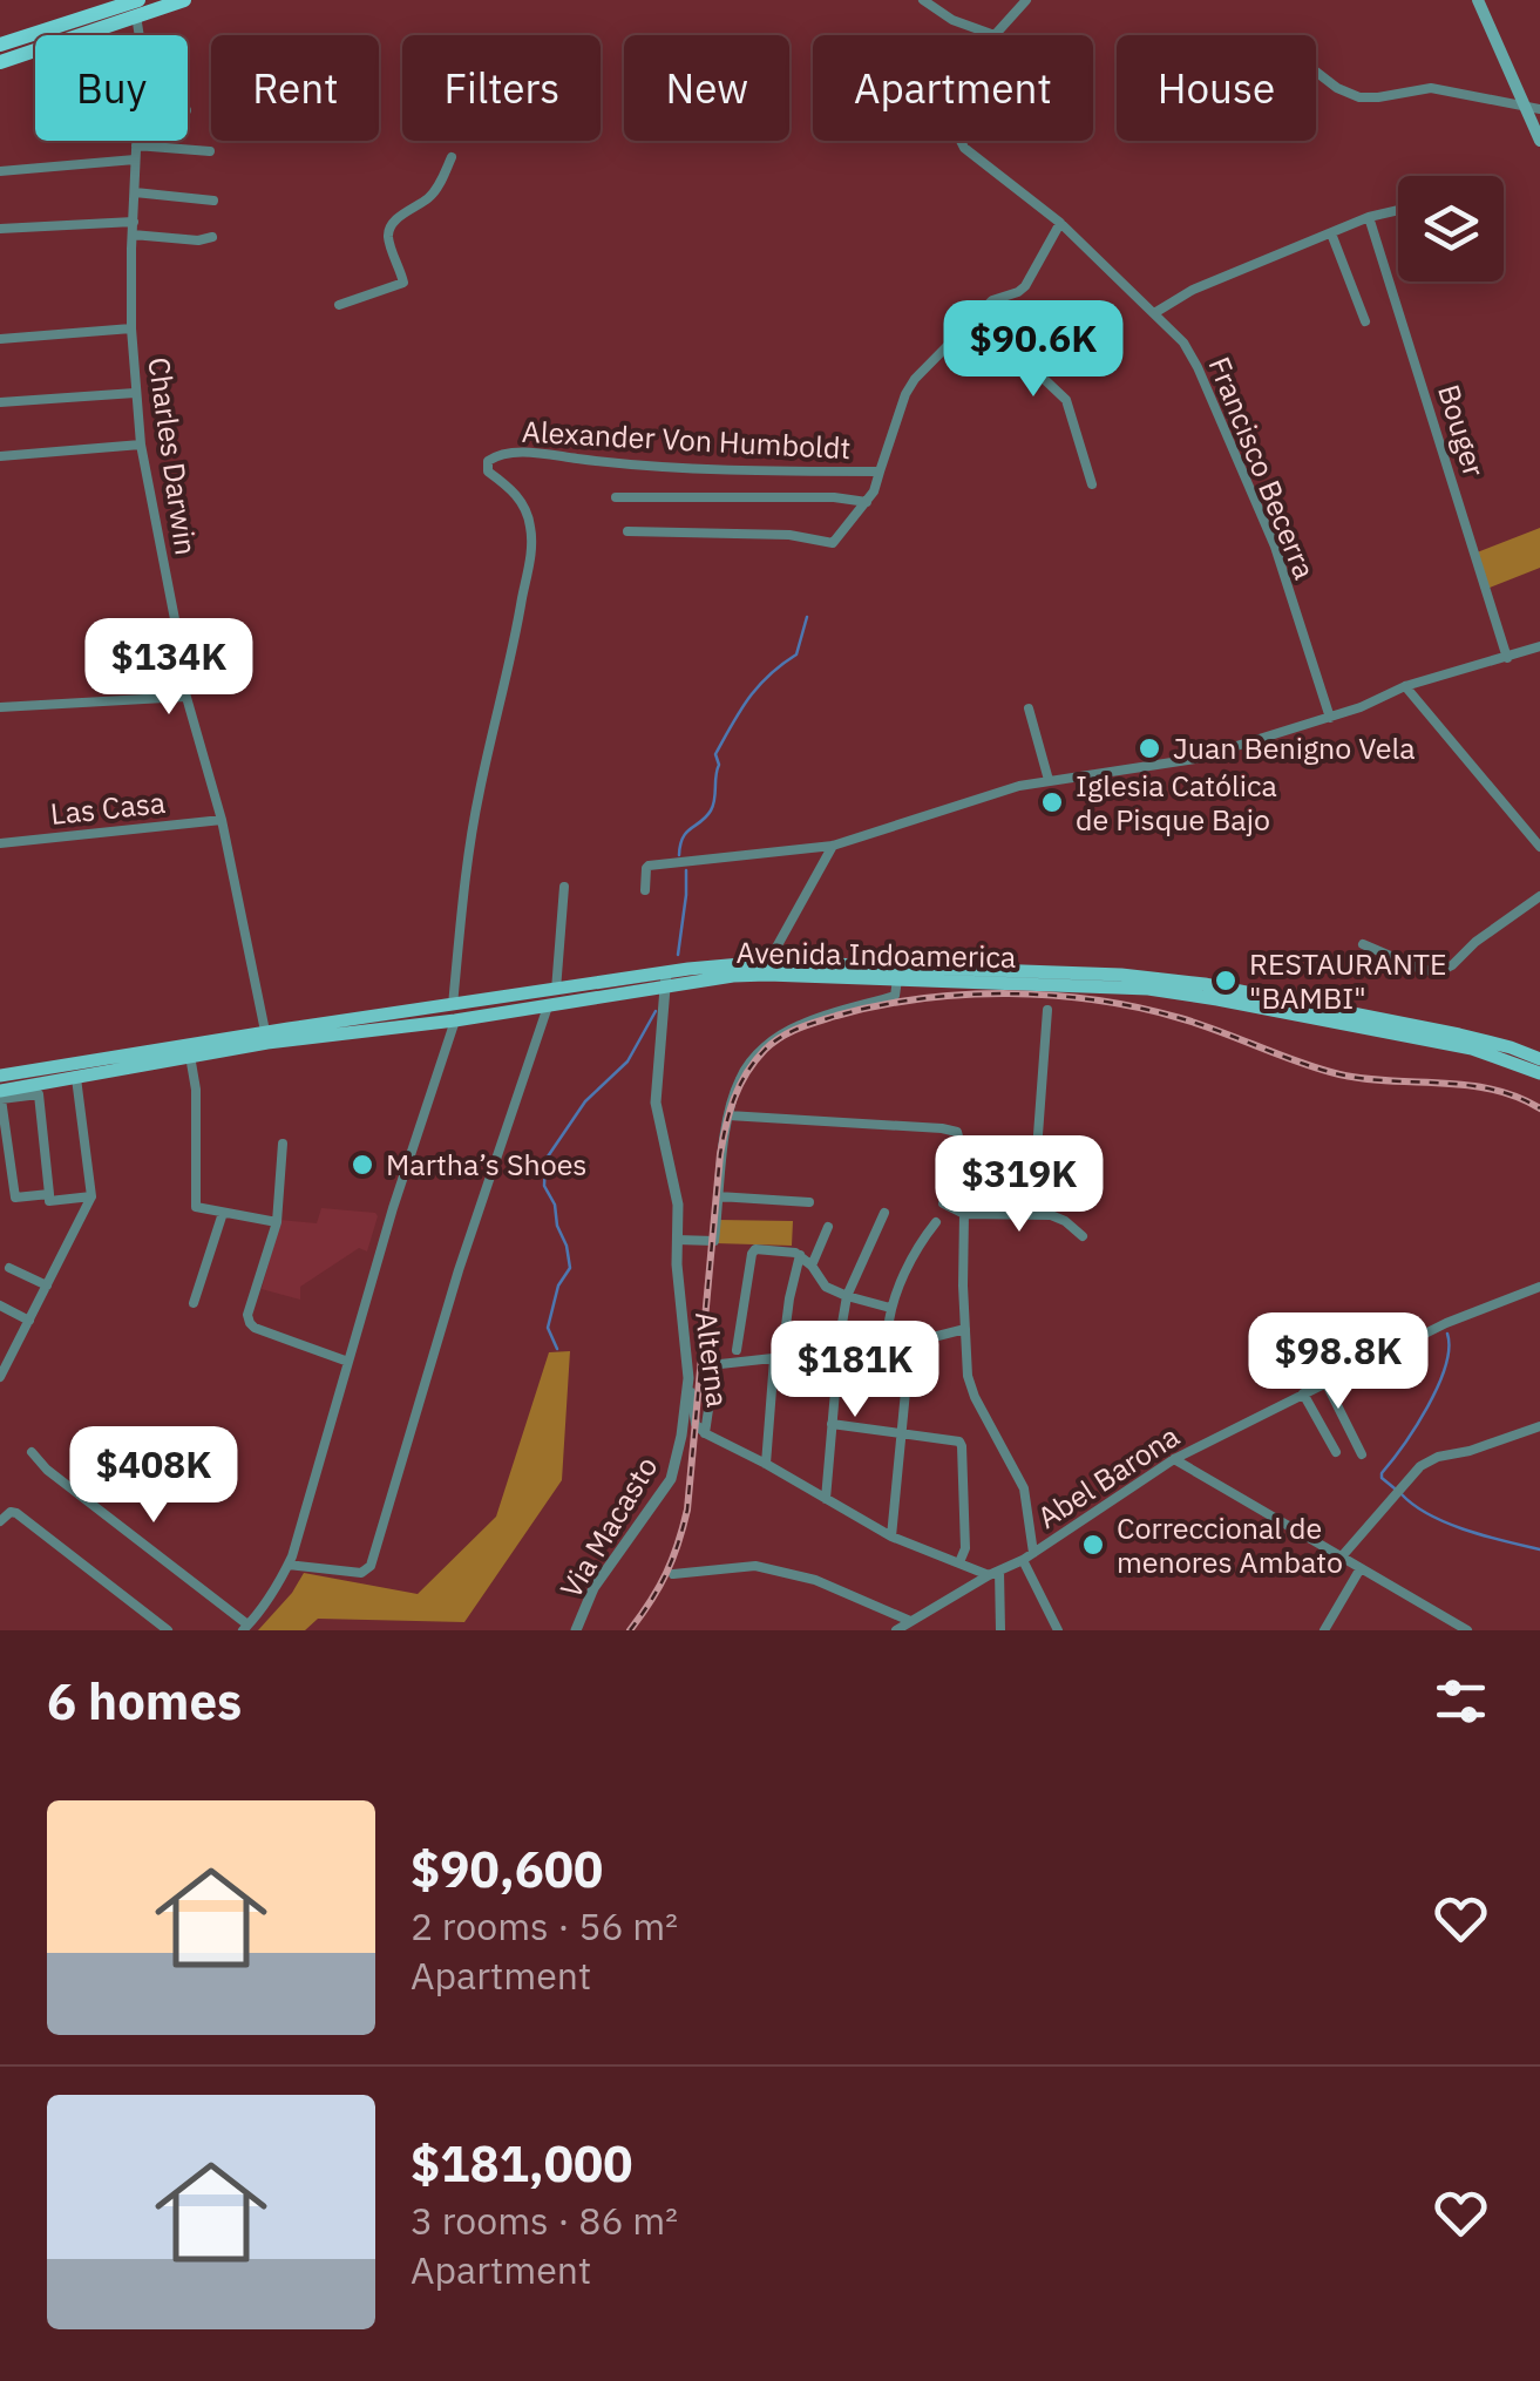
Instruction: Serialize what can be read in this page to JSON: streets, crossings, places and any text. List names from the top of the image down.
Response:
{
  "streets": {
    "main road": ["Avenida Indoamerica"],
    "street": [
      "Bouger",
      "Alexander Von Humboldt",
      "Charles Darwin",
      "Francisco Becerra",
      "Las Casa",
      "Alterna",
      "Abel Barona",
      "Via Macasto"
    ]
  },
  "crossings": [
    ["Alexander Von Humboldt", "Avenida Indoamerica"],
    ["Charles Darwin", "Las Casa"],
    ["Charles Darwin", "Avenida Indoamerica"],
    ["Avenida Indoamerica", "Alterna"],
    ["Alterna", "Abel Barona"],
    ["Alterna", "Via Macasto"]
  ],
  "places": [
    "Juan Benigno Vela",
    "Iglesia Católica de Pisque Bajo",
    "RESTAURANTE \"BAMBI\"",
    "Martha’s Shoes",
    "Correccional de menores Ambato"
  ],
  "page": {
    "chip": [
      "Buy",
      "Rent",
      "Filters",
      "New",
      "Apartment",
      "House"
    ],
    "price": [
      "$90.6K",
      "$134K",
      "$319K",
      "$98.8K",
      "$181K",
      "$408K"
    ],
    "heading": "6 homes",
    "list": [
      {
        "name": "$90,600",
        "note": "2 rooms · 56 m² · Apartment"
      },
      {
        "name": "$181,000",
        "note": "3 rooms · 86 m² · Apartment"
      }
    ]
  }
}
